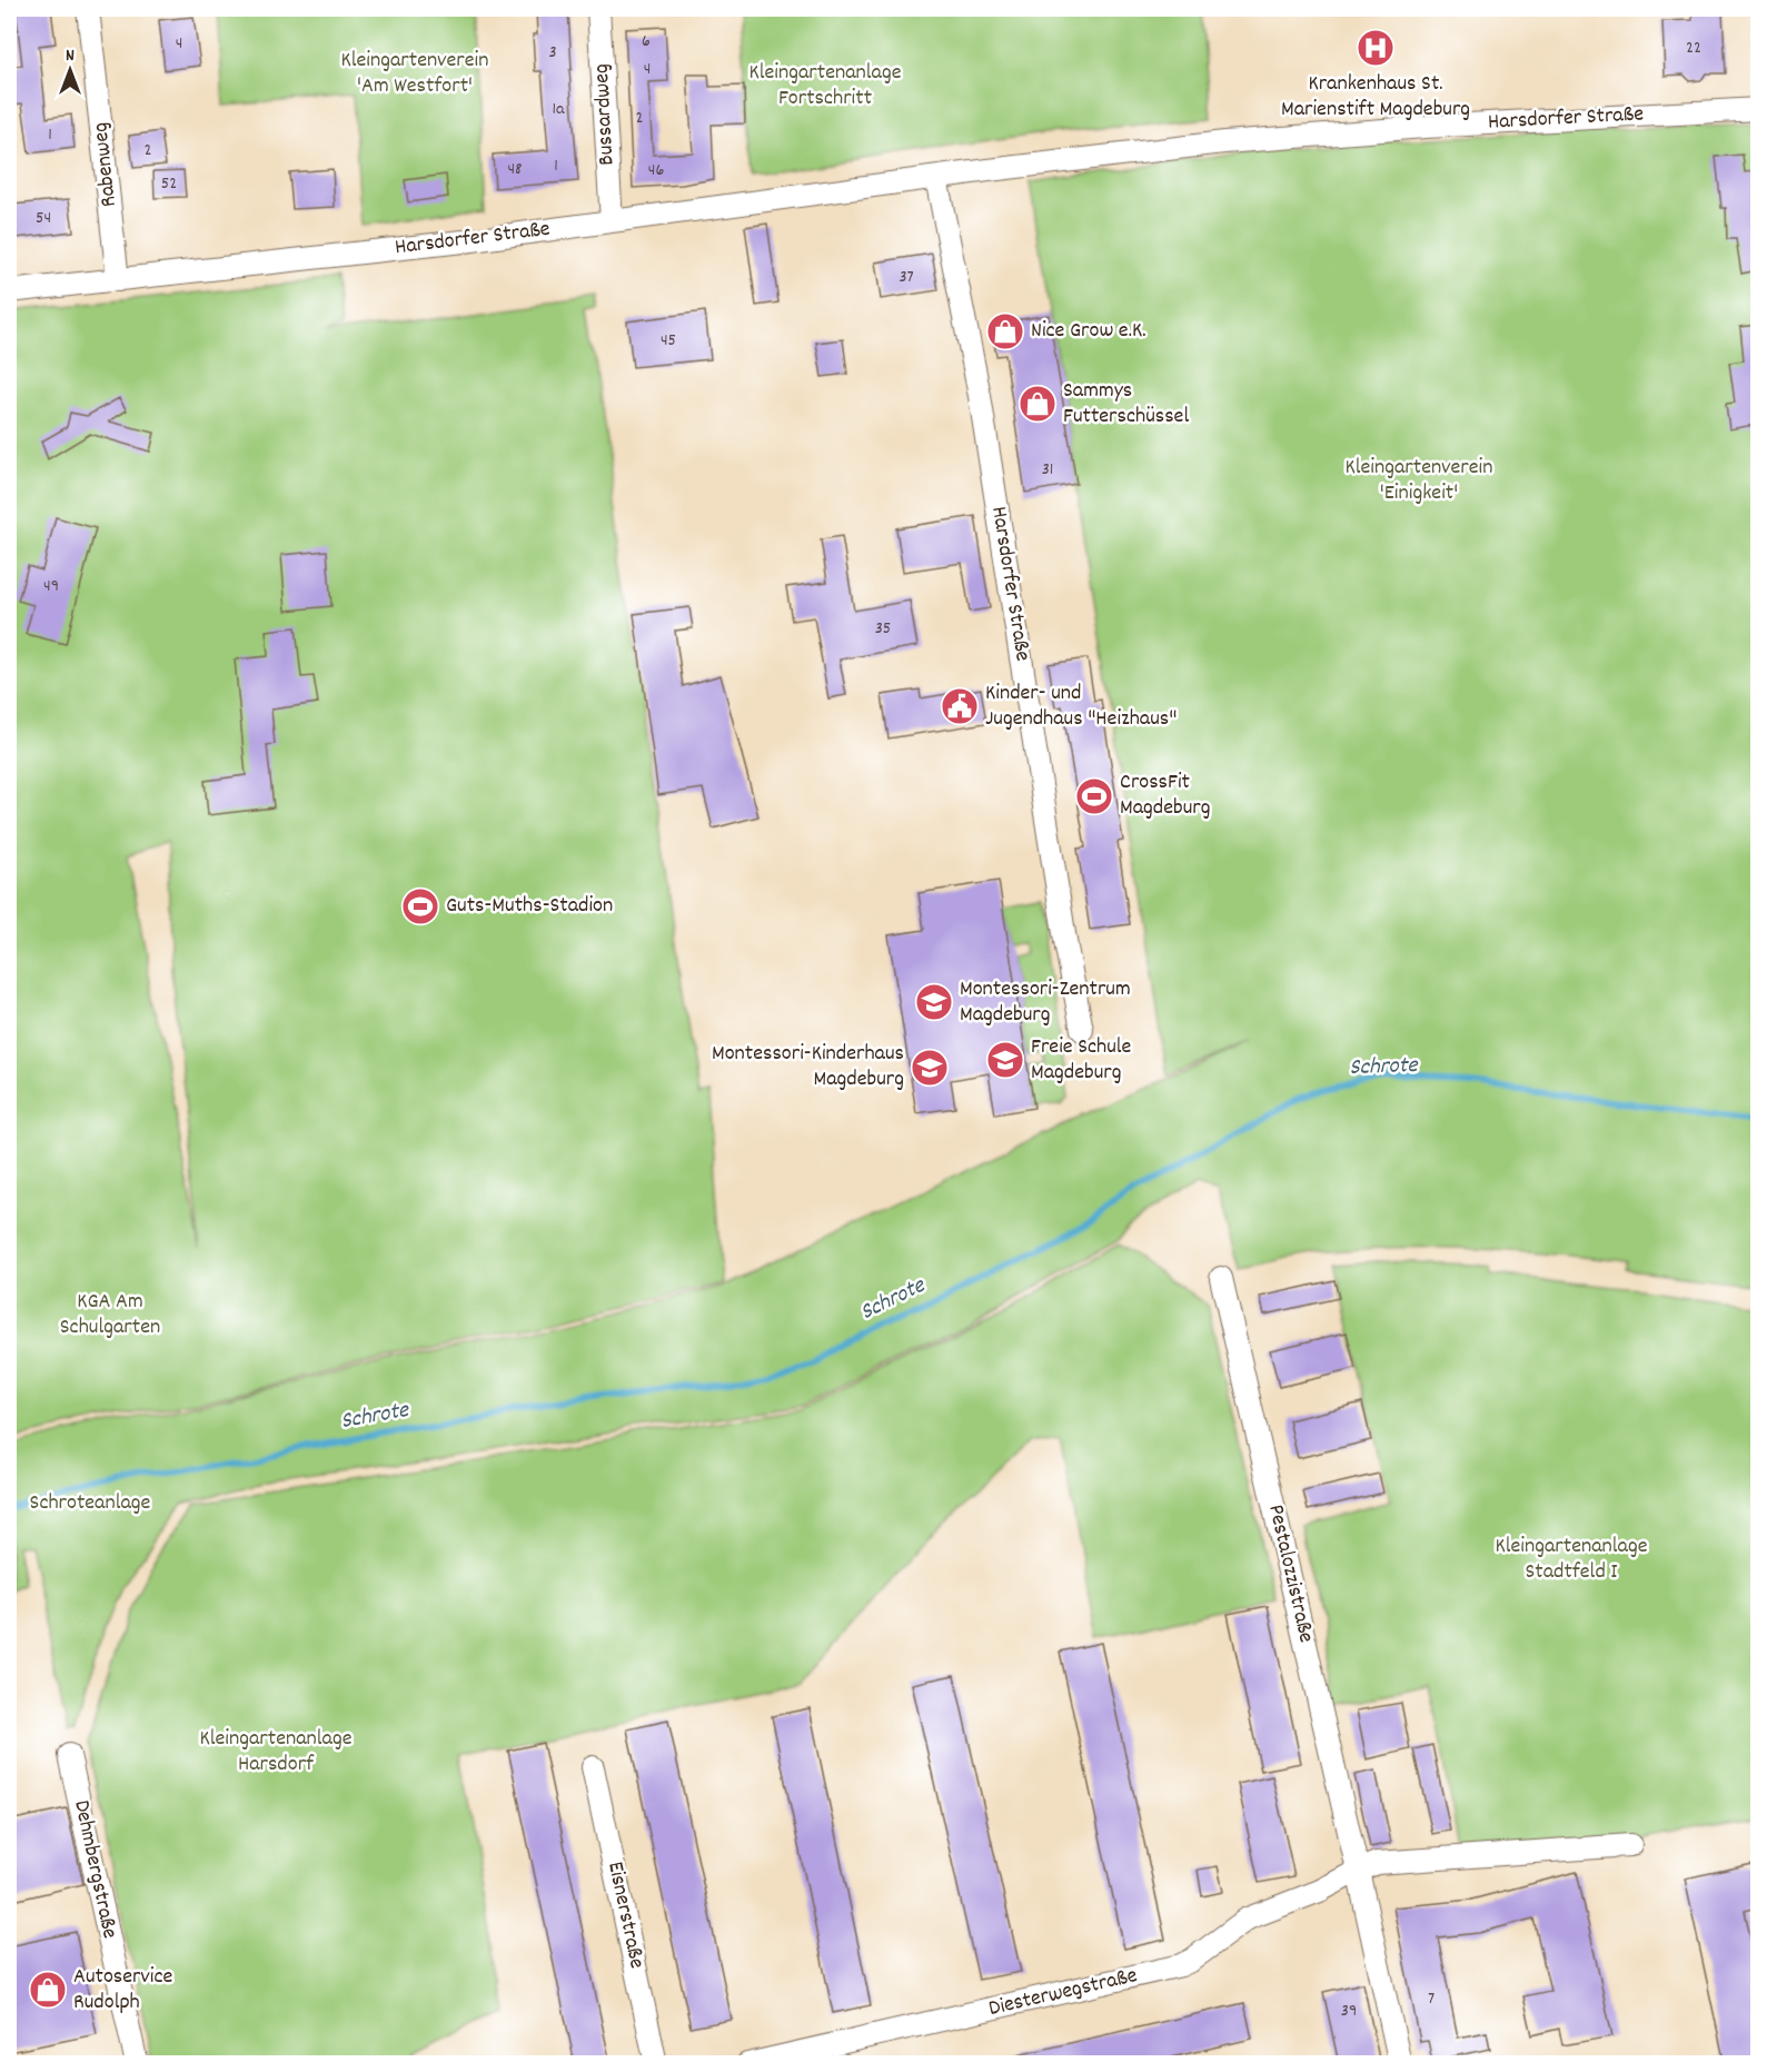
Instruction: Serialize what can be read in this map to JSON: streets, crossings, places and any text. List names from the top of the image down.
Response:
{
  "streets": {
    "street": [
      "Bussardweg",
      "Harsdorfer Straße",
      "Rabenweg",
      "Pestalozzistraße",
      "Dehmbergstraße",
      "Eisnerstraße",
      "Diesterwegstraße"
    ]
  },
  "crossings": [
    ["Bussardweg", "Harsdorfer Straße"],
    ["Harsdorfer Straße", "Rabenweg"],
    ["Pestalozzistraße", "Diesterwegstraße"]
  ],
  "water": ["Schrote"],
  "parks": [
    "Kleingartenverein 'Am Westfort'",
    "Kleingartenanlage Fortschritt",
    "Kleingartenverein 'Einigkeit'",
    "KGA Am Schulgarten",
    "Schroteanlage",
    "Kleingartenanlage Stadtfeld I",
    "Kleingartenanlage Harsdorf"
  ],
  "places": {
    "hospital": ["Krankenhaus St. Marienstift Magdeburg"],
    "shop": ["Nice Grow e.K.", "Sammys Futterschüssel", "Autoservice Rudolph"],
    "public building": ["Kinder- und Jugendhaus \"Heizhaus\""],
    "sports": ["CrossFit Magdeburg", "Guts-Muths-Stadion"],
    "school or university": ["Montessori-Zentrum Magdeburg", "Freie Schule Magdeburg", "Montessori-Kinderhaus Magdeburg"]
  },
  "house_numbers": [
    "6",
    "4",
    "22",
    "3",
    "4",
    "1a",
    "2",
    "1",
    "2",
    "1",
    "48",
    "46",
    "52",
    "54",
    "37",
    "45",
    "31",
    "49",
    "35",
    "7",
    "39"
  ],
  "north": "top"
}
